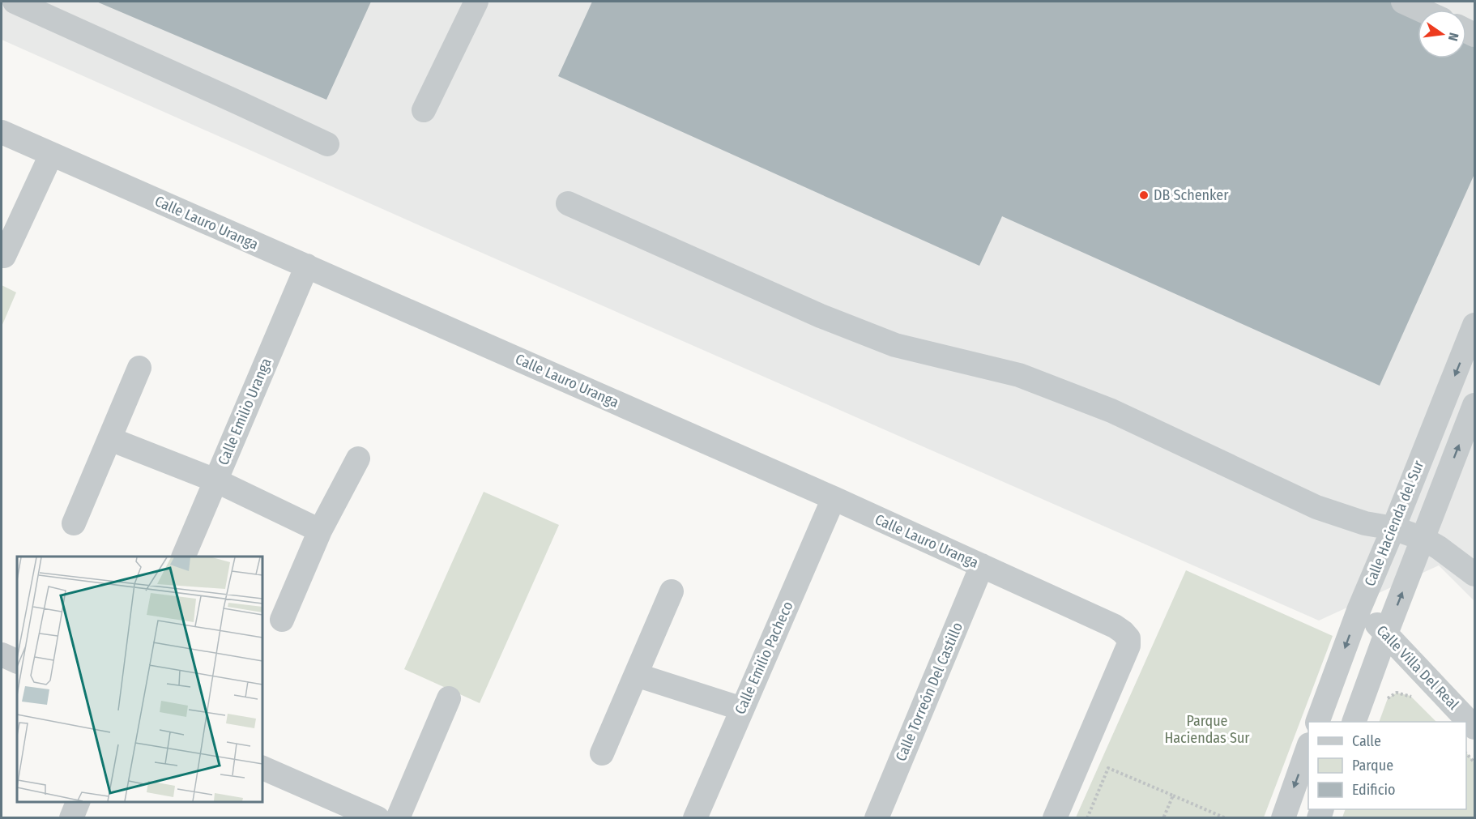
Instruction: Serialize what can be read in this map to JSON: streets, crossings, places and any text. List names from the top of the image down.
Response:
{
  "streets": {
    "street": [
      "Calle Lauro Uranga",
      "Calle Emilio Uranga",
      "Calle Hacienda del Sur",
      "Calle Emilio Pacheco",
      "Calle Villa Del Real",
      "Calle Torreón Del Castillo"
    ]
  },
  "crossings": [
    ["Calle Lauro Uranga", "Calle Emilio Uranga"],
    ["Calle Lauro Uranga", "Calle Emilio Pacheco"],
    ["Calle Lauro Uranga", "Calle Torreón Del Castillo"],
    ["Calle Hacienda del Sur", "Calle Villa Del Real"]
  ],
  "parks": ["Parque Haciendas Sur"],
  "places": ["DB Schenker"],
  "legend": ["Calle", "Parque", "Edificio"],
  "north": "right"
}
